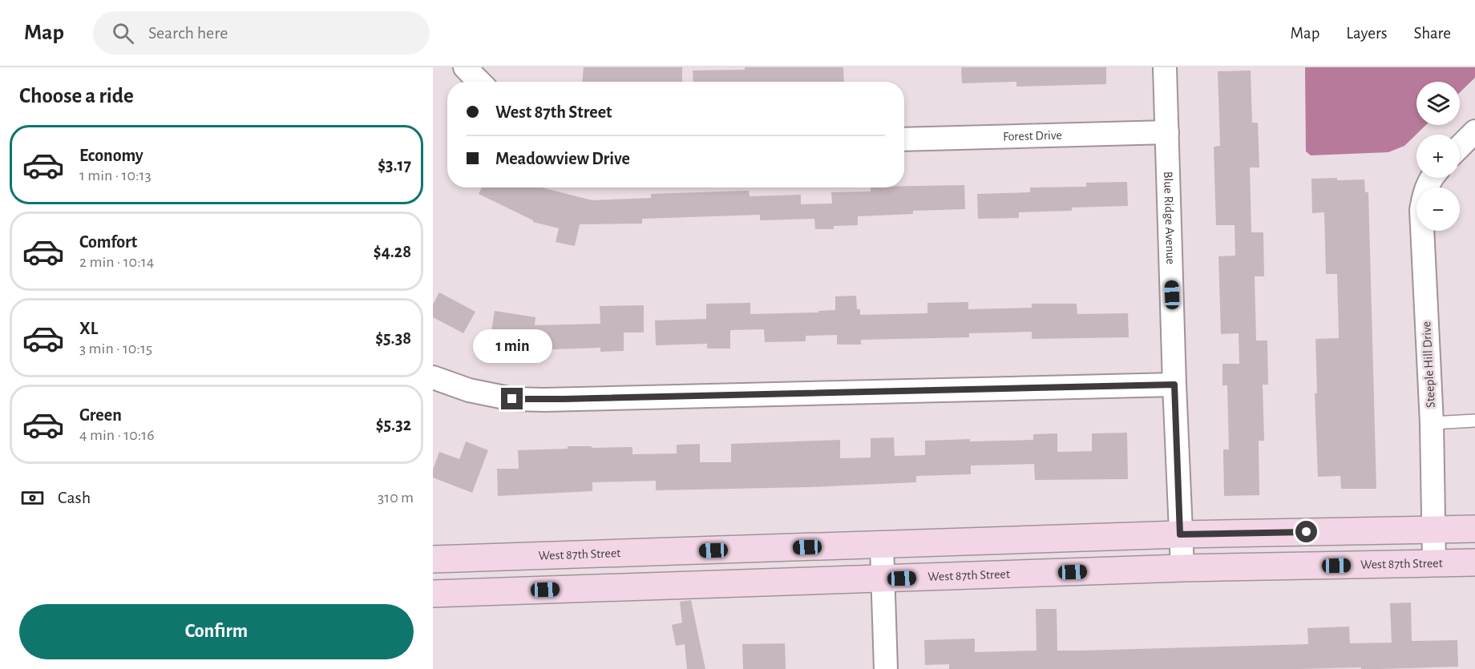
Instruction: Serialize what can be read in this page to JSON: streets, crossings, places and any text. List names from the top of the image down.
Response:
{
  "streets": {
    "main road": ["West 87th Street"],
    "street": ["Forest Drive", "Blue Ridge Avenue", "Steeple Hill Drive"]
  },
  "crossings": [
    ["Forest Drive", "Blue Ridge Avenue"],
    ["Blue Ridge Avenue", "West 87th Street"],
    ["Steeple Hill Drive", "West 87th Street"]
  ],
  "page": {
    "header": "Map",
    "search": "Search here",
    "nav": ["Map", "Layers", "Share"],
    "heading": "Choose a ride",
    "map_buttons": ["+", "−"],
    "banner": ["West 87th Street", "Meadowview Drive"],
    "list": [
      {
        "name": "Economy",
        "note": "1 min · 10:13",
        "value": "$3.17"
      },
      {
        "name": "Comfort",
        "note": "2 min · 10:14",
        "value": "$4.28"
      },
      {
        "name": "XL",
        "note": "3 min · 10:15",
        "value": "$5.38"
      },
      {
        "name": "Green",
        "note": "4 min · 10:16",
        "value": "$5.32"
      }
    ],
    "bubble": "1 min",
    "pay": ["Cash", "310 m"],
    "buttons": "Confirm"
  }
}
